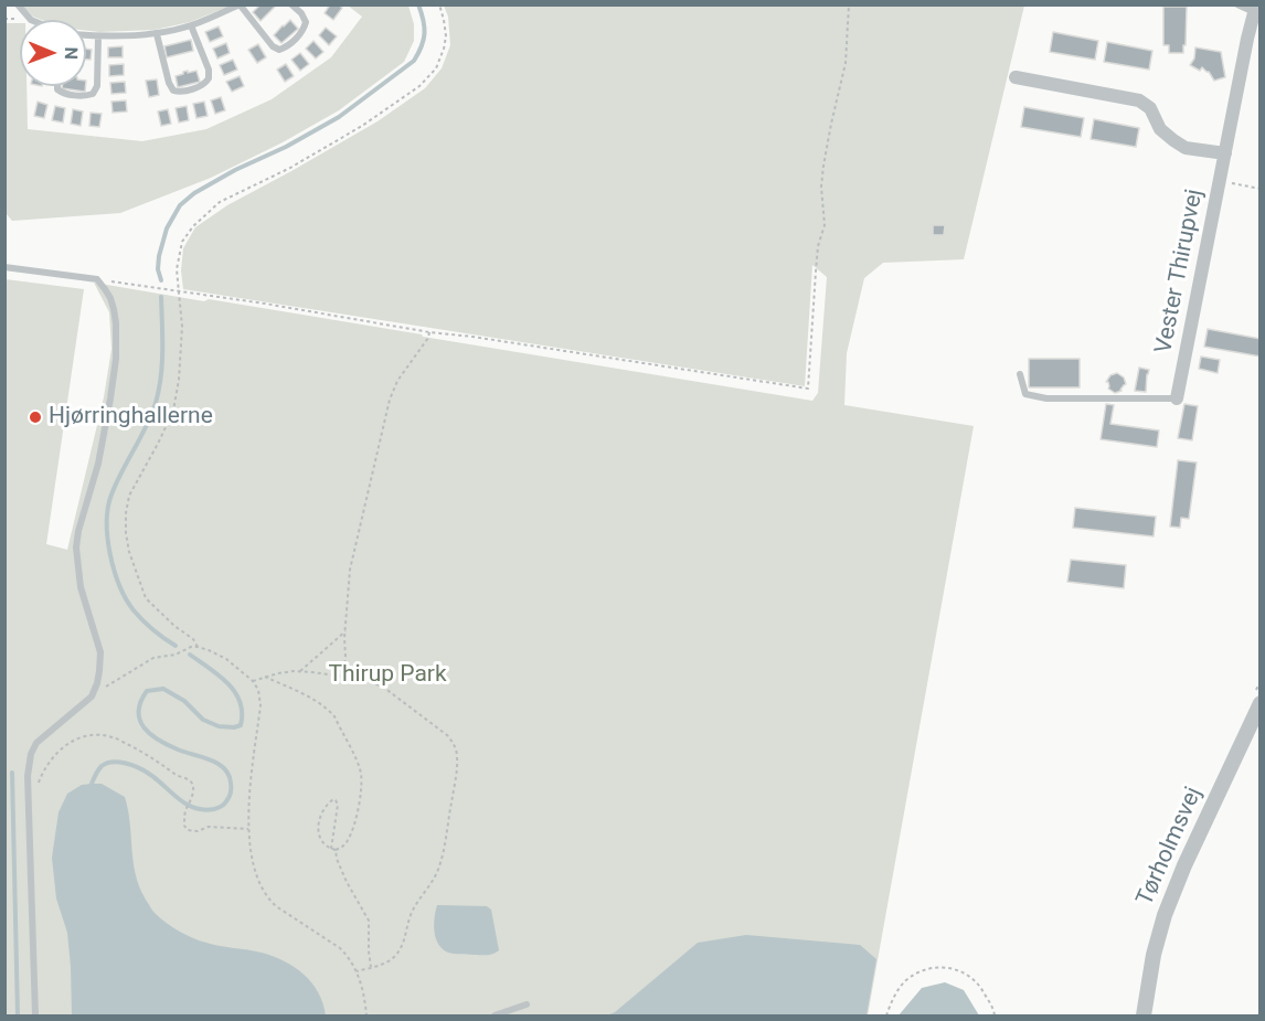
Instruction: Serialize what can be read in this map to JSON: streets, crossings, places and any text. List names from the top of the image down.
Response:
{
  "streets": {
    "street": ["Vester Thirupvej", "Tørholmsvej"]
  },
  "parks": ["Thirup Park"],
  "places": ["Hjørringhallerne"],
  "north": "right"
}
